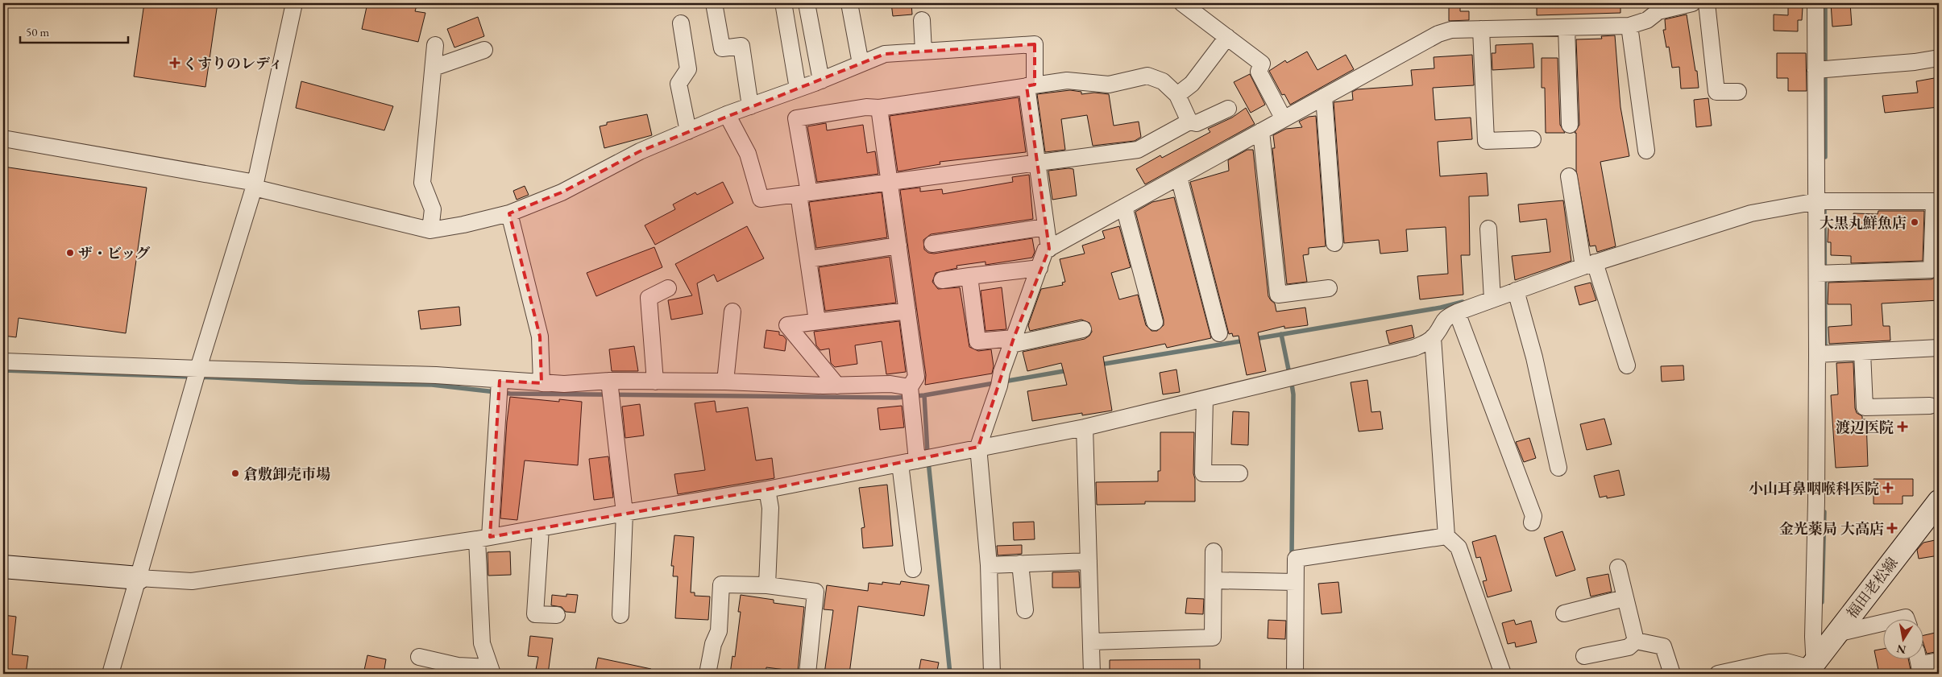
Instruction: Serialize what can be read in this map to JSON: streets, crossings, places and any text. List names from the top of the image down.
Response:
{
  "streets": {
    "main road": ["福田老松線"]
  },
  "places": {
    "health": [
      "くすりのレディ",
      "渡辺医院",
      "小山耳鼻咽喉科医院",
      "金光薬局 大高店"
    ],
    "other": ["大黒丸鮮魚店", "ザ・ビッグ", "倉敷卸売市場"]
  },
  "scale_bar": "50 m",
  "north": "bottom"
}
